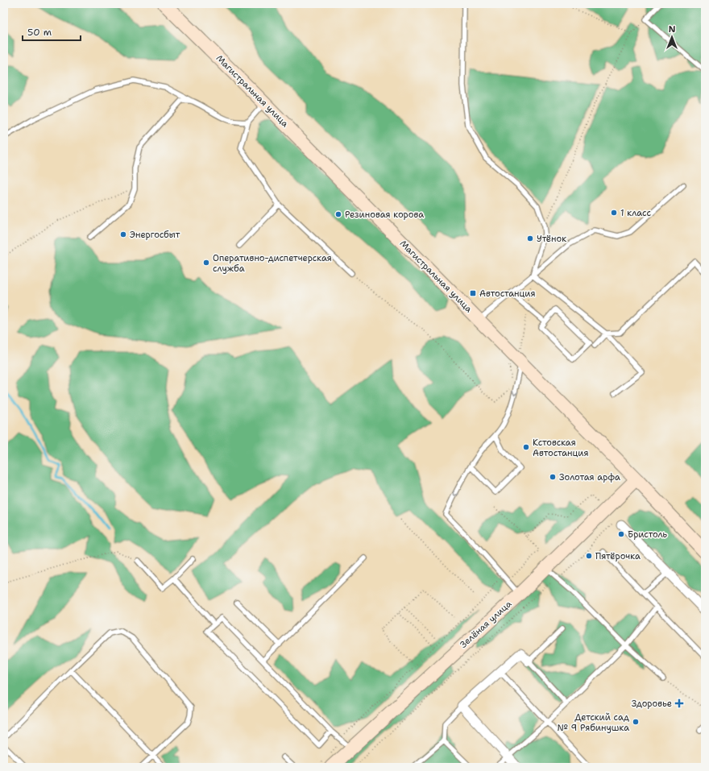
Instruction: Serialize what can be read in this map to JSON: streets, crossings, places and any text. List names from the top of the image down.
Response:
{
  "streets": {
    "main road": ["Магистральная улица", "Зелёная улица"]
  },
  "crossings": [
    ["Магистральная улица", "Зелёная улица"]
  ],
  "places": {
    "other": [
      "1 класс",
      "Резиновая корова",
      "Энергосбыт",
      "Утёнок",
      "Оперативно-диспетчерская служба",
      "Кстовская Автостанция",
      "Золотая арфа",
      "Бристоль",
      "Пятёрочка",
      "Детский сад № 9 Рябинушка"
    ],
    "transit": ["Автостанция"],
    "health": ["Здоровье"]
  },
  "scale_bar": "50 m",
  "north": "top"
}
